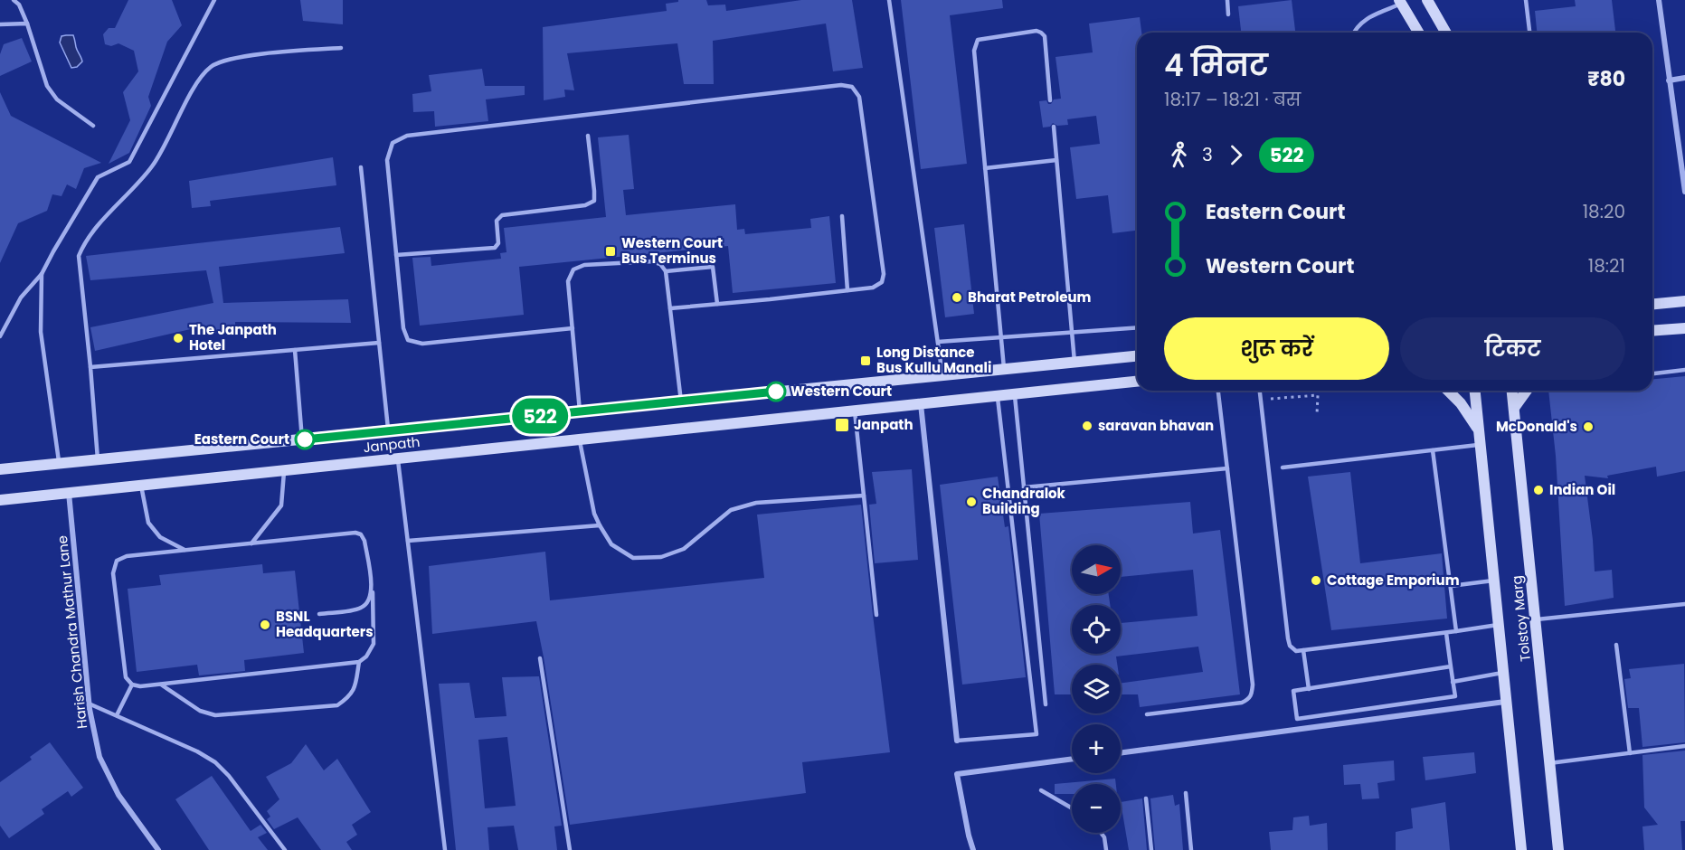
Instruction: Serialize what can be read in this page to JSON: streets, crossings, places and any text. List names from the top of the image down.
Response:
{
  "streets": {
    "main road": ["Janpath", "Tolstoy Marg"],
    "street": ["Harish Chandra Mathur Lane"]
  },
  "crossings": [
    ["Janpath", "Harish Chandra Mathur Lane"]
  ],
  "places": {
    "transit": ["Western Court Bus Terminus", "Long Distance Bus Kullu Manali", "Janpath"],
    "other": [
      "Bharat Petroleum",
      "The Janpath Hotel",
      "Western Court",
      "saravan bhavan",
      "McDonald's",
      "Eastern Court",
      "Indian Oil",
      "Chandralok Building",
      "Cottage Emporium",
      "BSNL Headquarters"
    ]
  },
  "lines": ["bus line 522"],
  "north": "right",
  "page": {
    "on_map": "522",
    "heading": ["4 मिनट", "18:17 – 18:21 · बस", "₹80"],
    "legs": ["3", "522"],
    "list": [
      {
        "name": "Eastern Court",
        "value": "18:20"
      },
      {
        "name": "Western Court",
        "value": "18:21"
      }
    ],
    "buttons": ["शुरू करें", "टिकट"],
    "map_buttons": ["+", "−"]
  }
}
